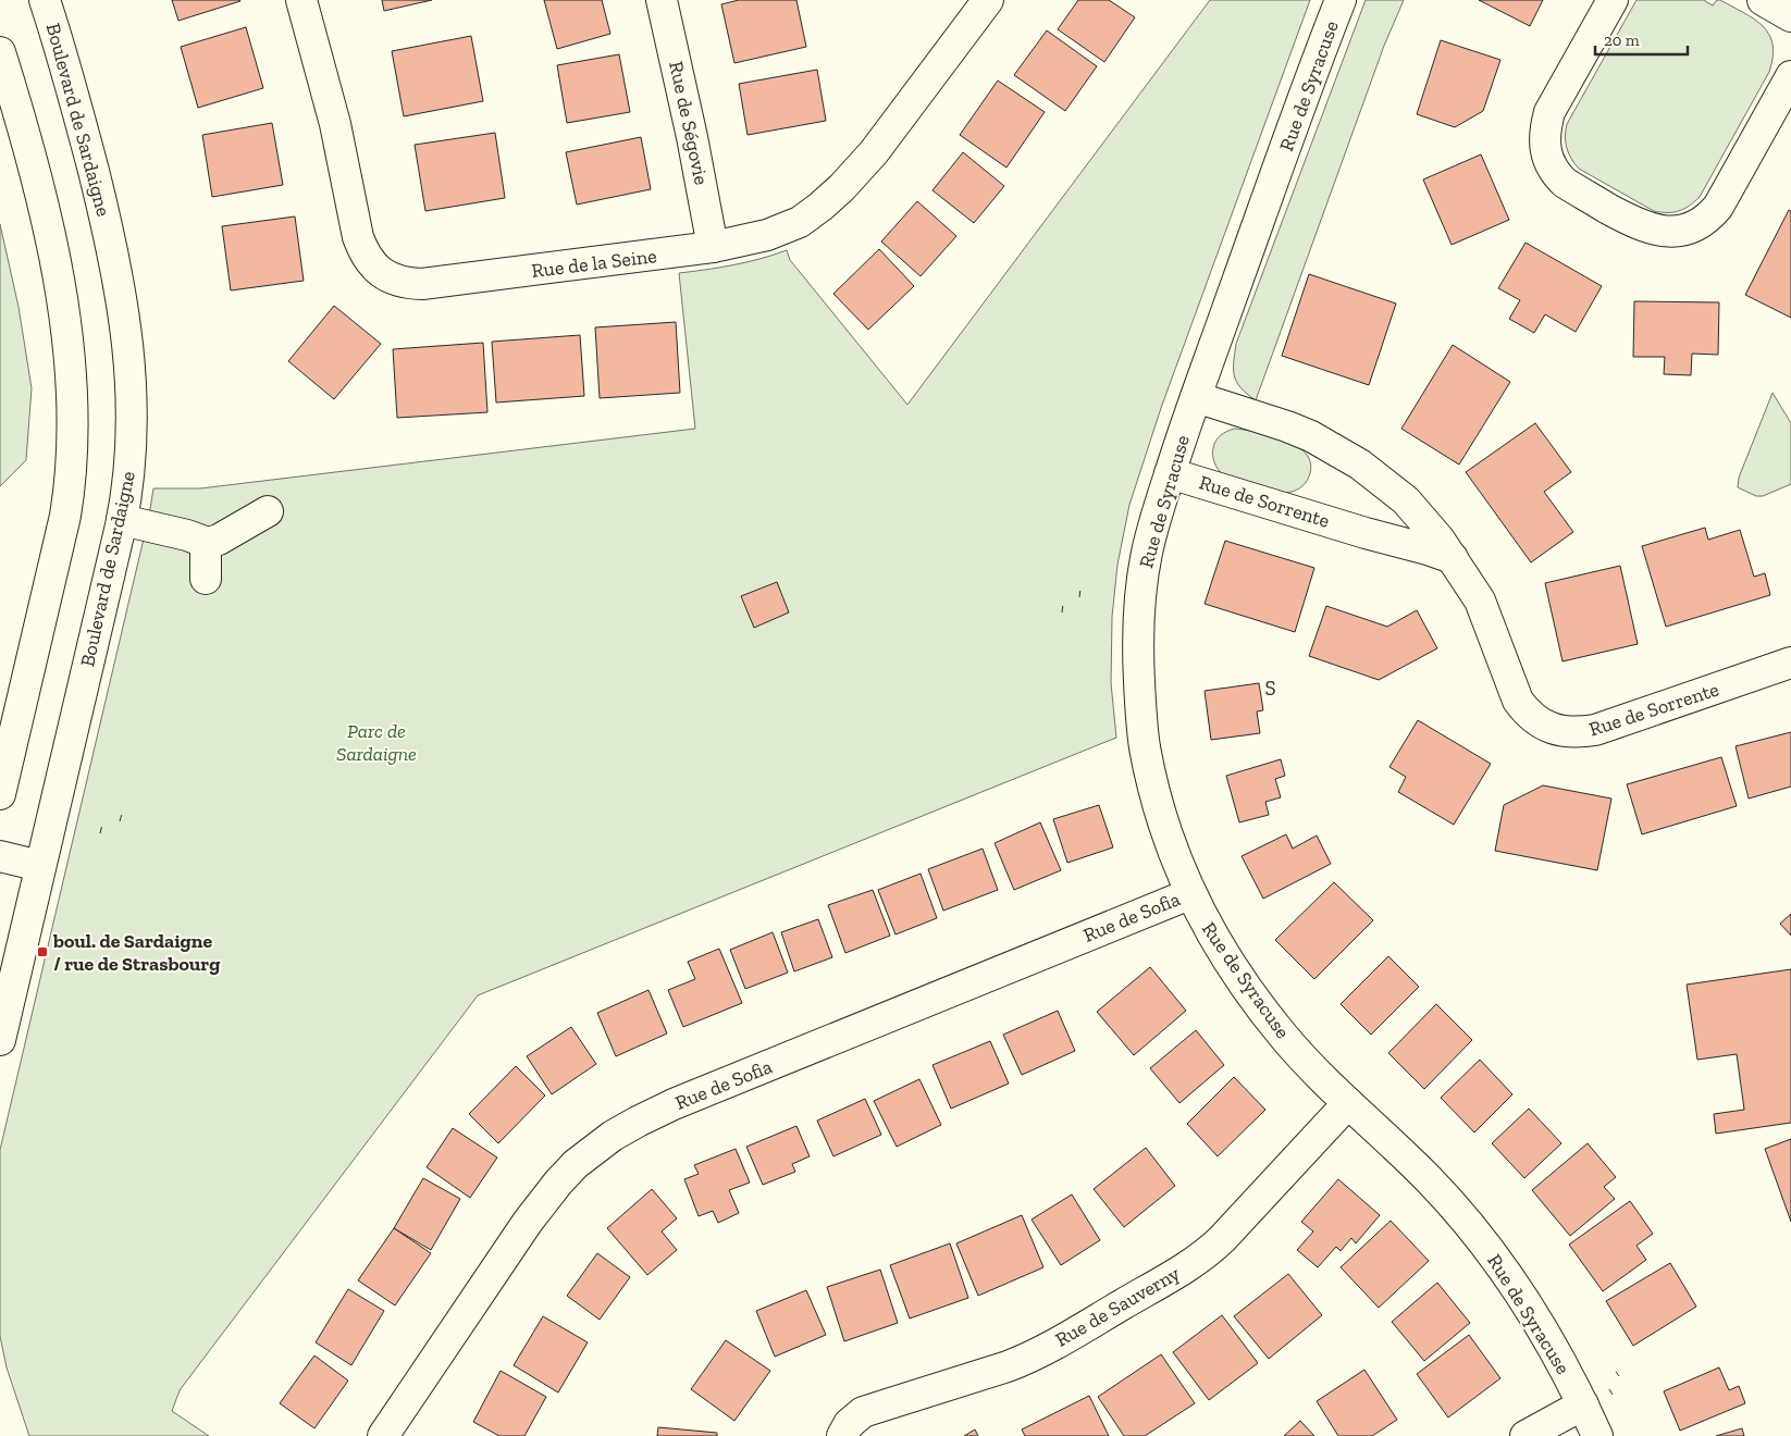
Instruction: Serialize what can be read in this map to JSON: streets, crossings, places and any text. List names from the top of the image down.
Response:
{
  "streets": {
    "street": [
      "Rue de Syracuse",
      "Boulevard de Sardaigne",
      "Rue de Ségovie",
      "Rue de la Seine",
      "Rue de Sorrente",
      "Rue de Sofia",
      "Rue de Sauverny"
    ]
  },
  "crossings": [
    ["Rue de Syracuse", "Rue de Sorrente"],
    ["Rue de Syracuse", "Rue de Sofia"],
    ["Rue de Syracuse", "Rue de Sauverny"],
    ["Rue de Ségovie", "Rue de la Seine"]
  ],
  "districts": ["S"],
  "parks": ["Parc de Sardaigne"],
  "places": {
    "transit": ["boul. de Sardaigne / rue de Strasbourg"]
  },
  "scale_bar": "20 m"
}
